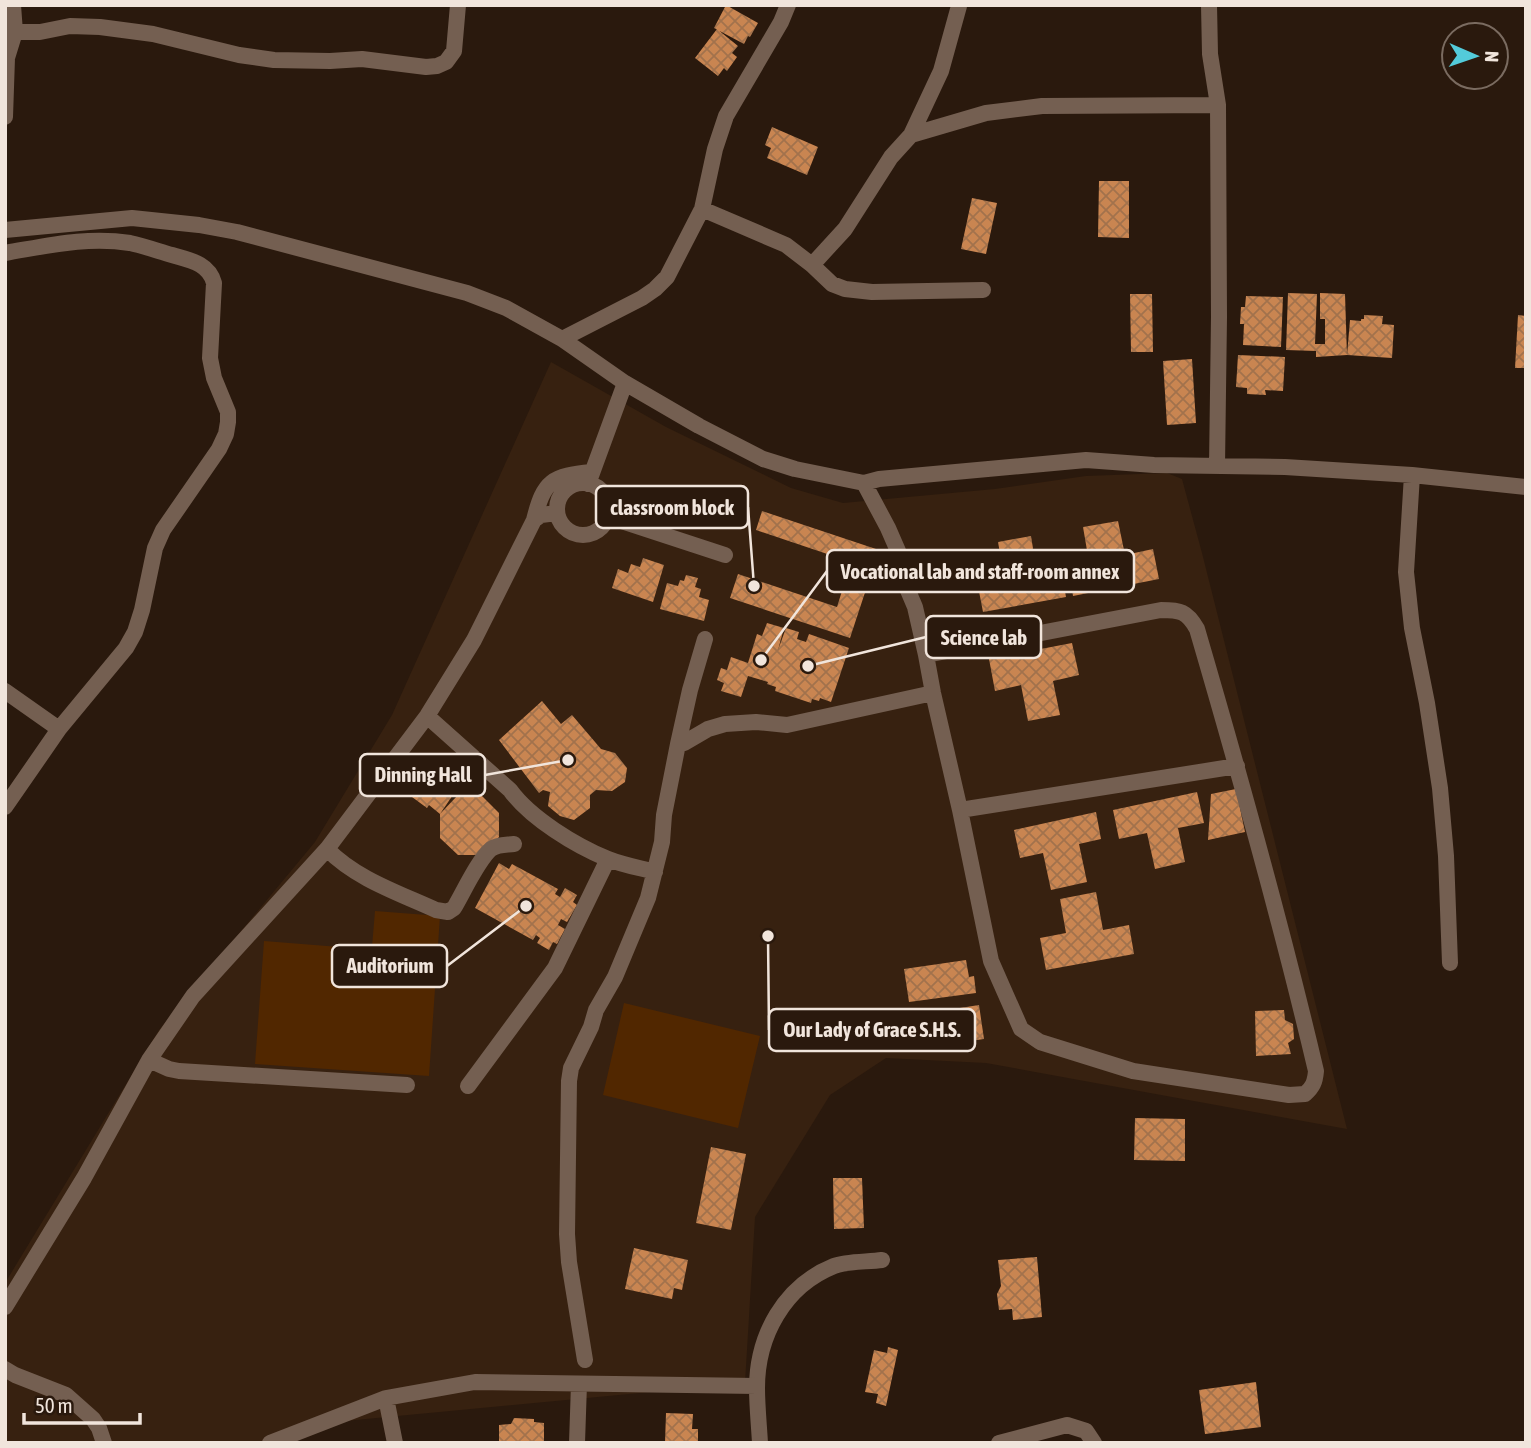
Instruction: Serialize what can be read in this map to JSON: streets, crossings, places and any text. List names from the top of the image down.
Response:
{
  "places": [
    "classroom block",
    "Vocational lab and staff-room annex",
    "Science lab",
    "Dinning Hall",
    "Auditorium",
    "Our Lady of Grace S.H.S."
  ],
  "scale_bar": "50 m",
  "north": "right"
}
